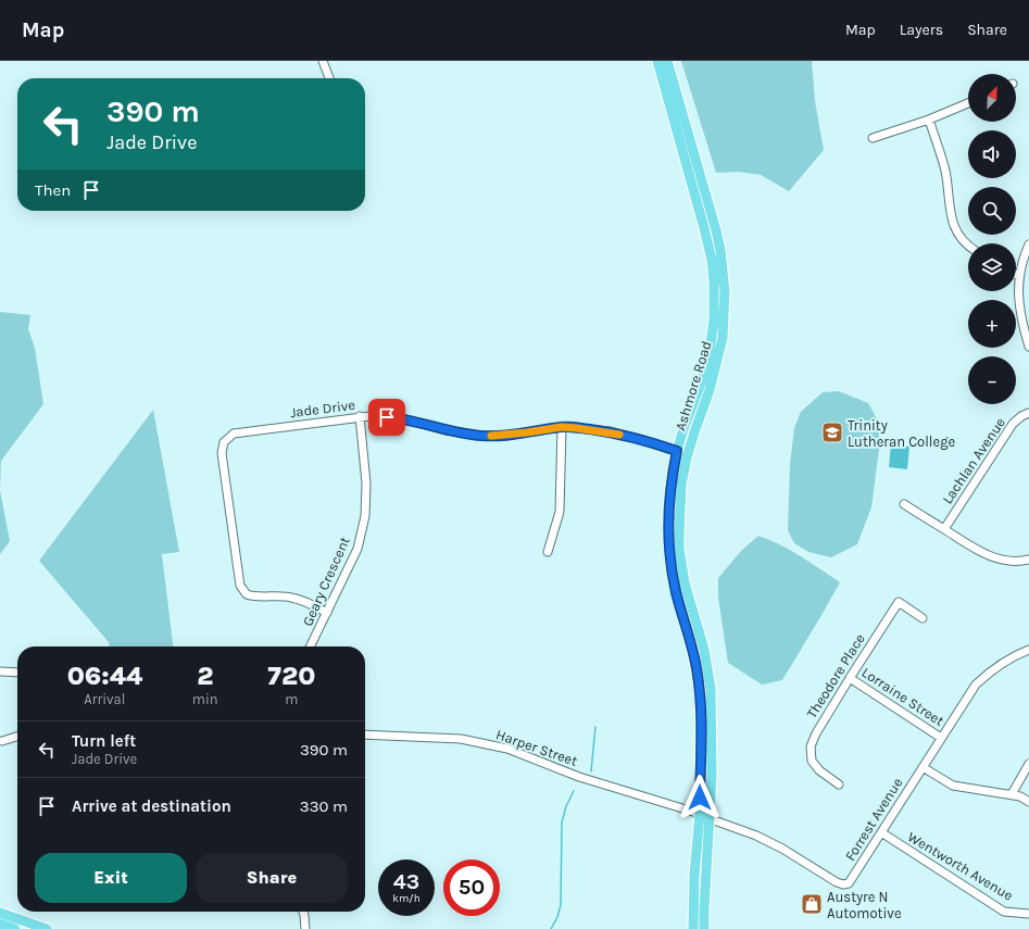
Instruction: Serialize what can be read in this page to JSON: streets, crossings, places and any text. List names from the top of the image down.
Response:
{
  "streets": {
    "main road": ["Ashmore Road"],
    "street": [
      "Jade Drive",
      "Lachlan Avenue",
      "Geary Crescent",
      "Theodore Place",
      "Lorraine Street",
      "Harper Street",
      "Forrest Avenue",
      "Wentworth Avenue"
    ]
  },
  "crossings": [
    ["Ashmore Road", "Jade Drive"],
    ["Ashmore Road", "Harper Street"],
    ["Ashmore Road", "Forrest Avenue"],
    ["Jade Drive", "Geary Crescent"],
    ["Theodore Place", "Lorraine Street"],
    ["Lorraine Street", "Forrest Avenue"],
    ["Harper Street", "Forrest Avenue"],
    ["Forrest Avenue", "Wentworth Avenue"]
  ],
  "places": {
    "school or university": ["Trinity Lutheran College"],
    "shop": ["Austyre N Automotive"]
  },
  "north": "top right",
  "page": {
    "header": "Map",
    "nav": ["Map", "Layers", "Share"],
    "map_buttons": ["+", "−"],
    "turn": ["390 m", "Jade Drive"],
    "then": "Then",
    "eta": [
      "06:44",
      "Arrival",
      "2",
      "min",
      "720",
      "m"
    ],
    "list": [
      {
        "name": "Turn left",
        "note": "Jade Drive",
        "value": "390 m"
      },
      {
        "name": "Arrive at destination",
        "value": "330 m"
      }
    ],
    "buttons": ["Exit", "Share"],
    "speed": "43 km/h",
    "limit": "50"
  }
}
